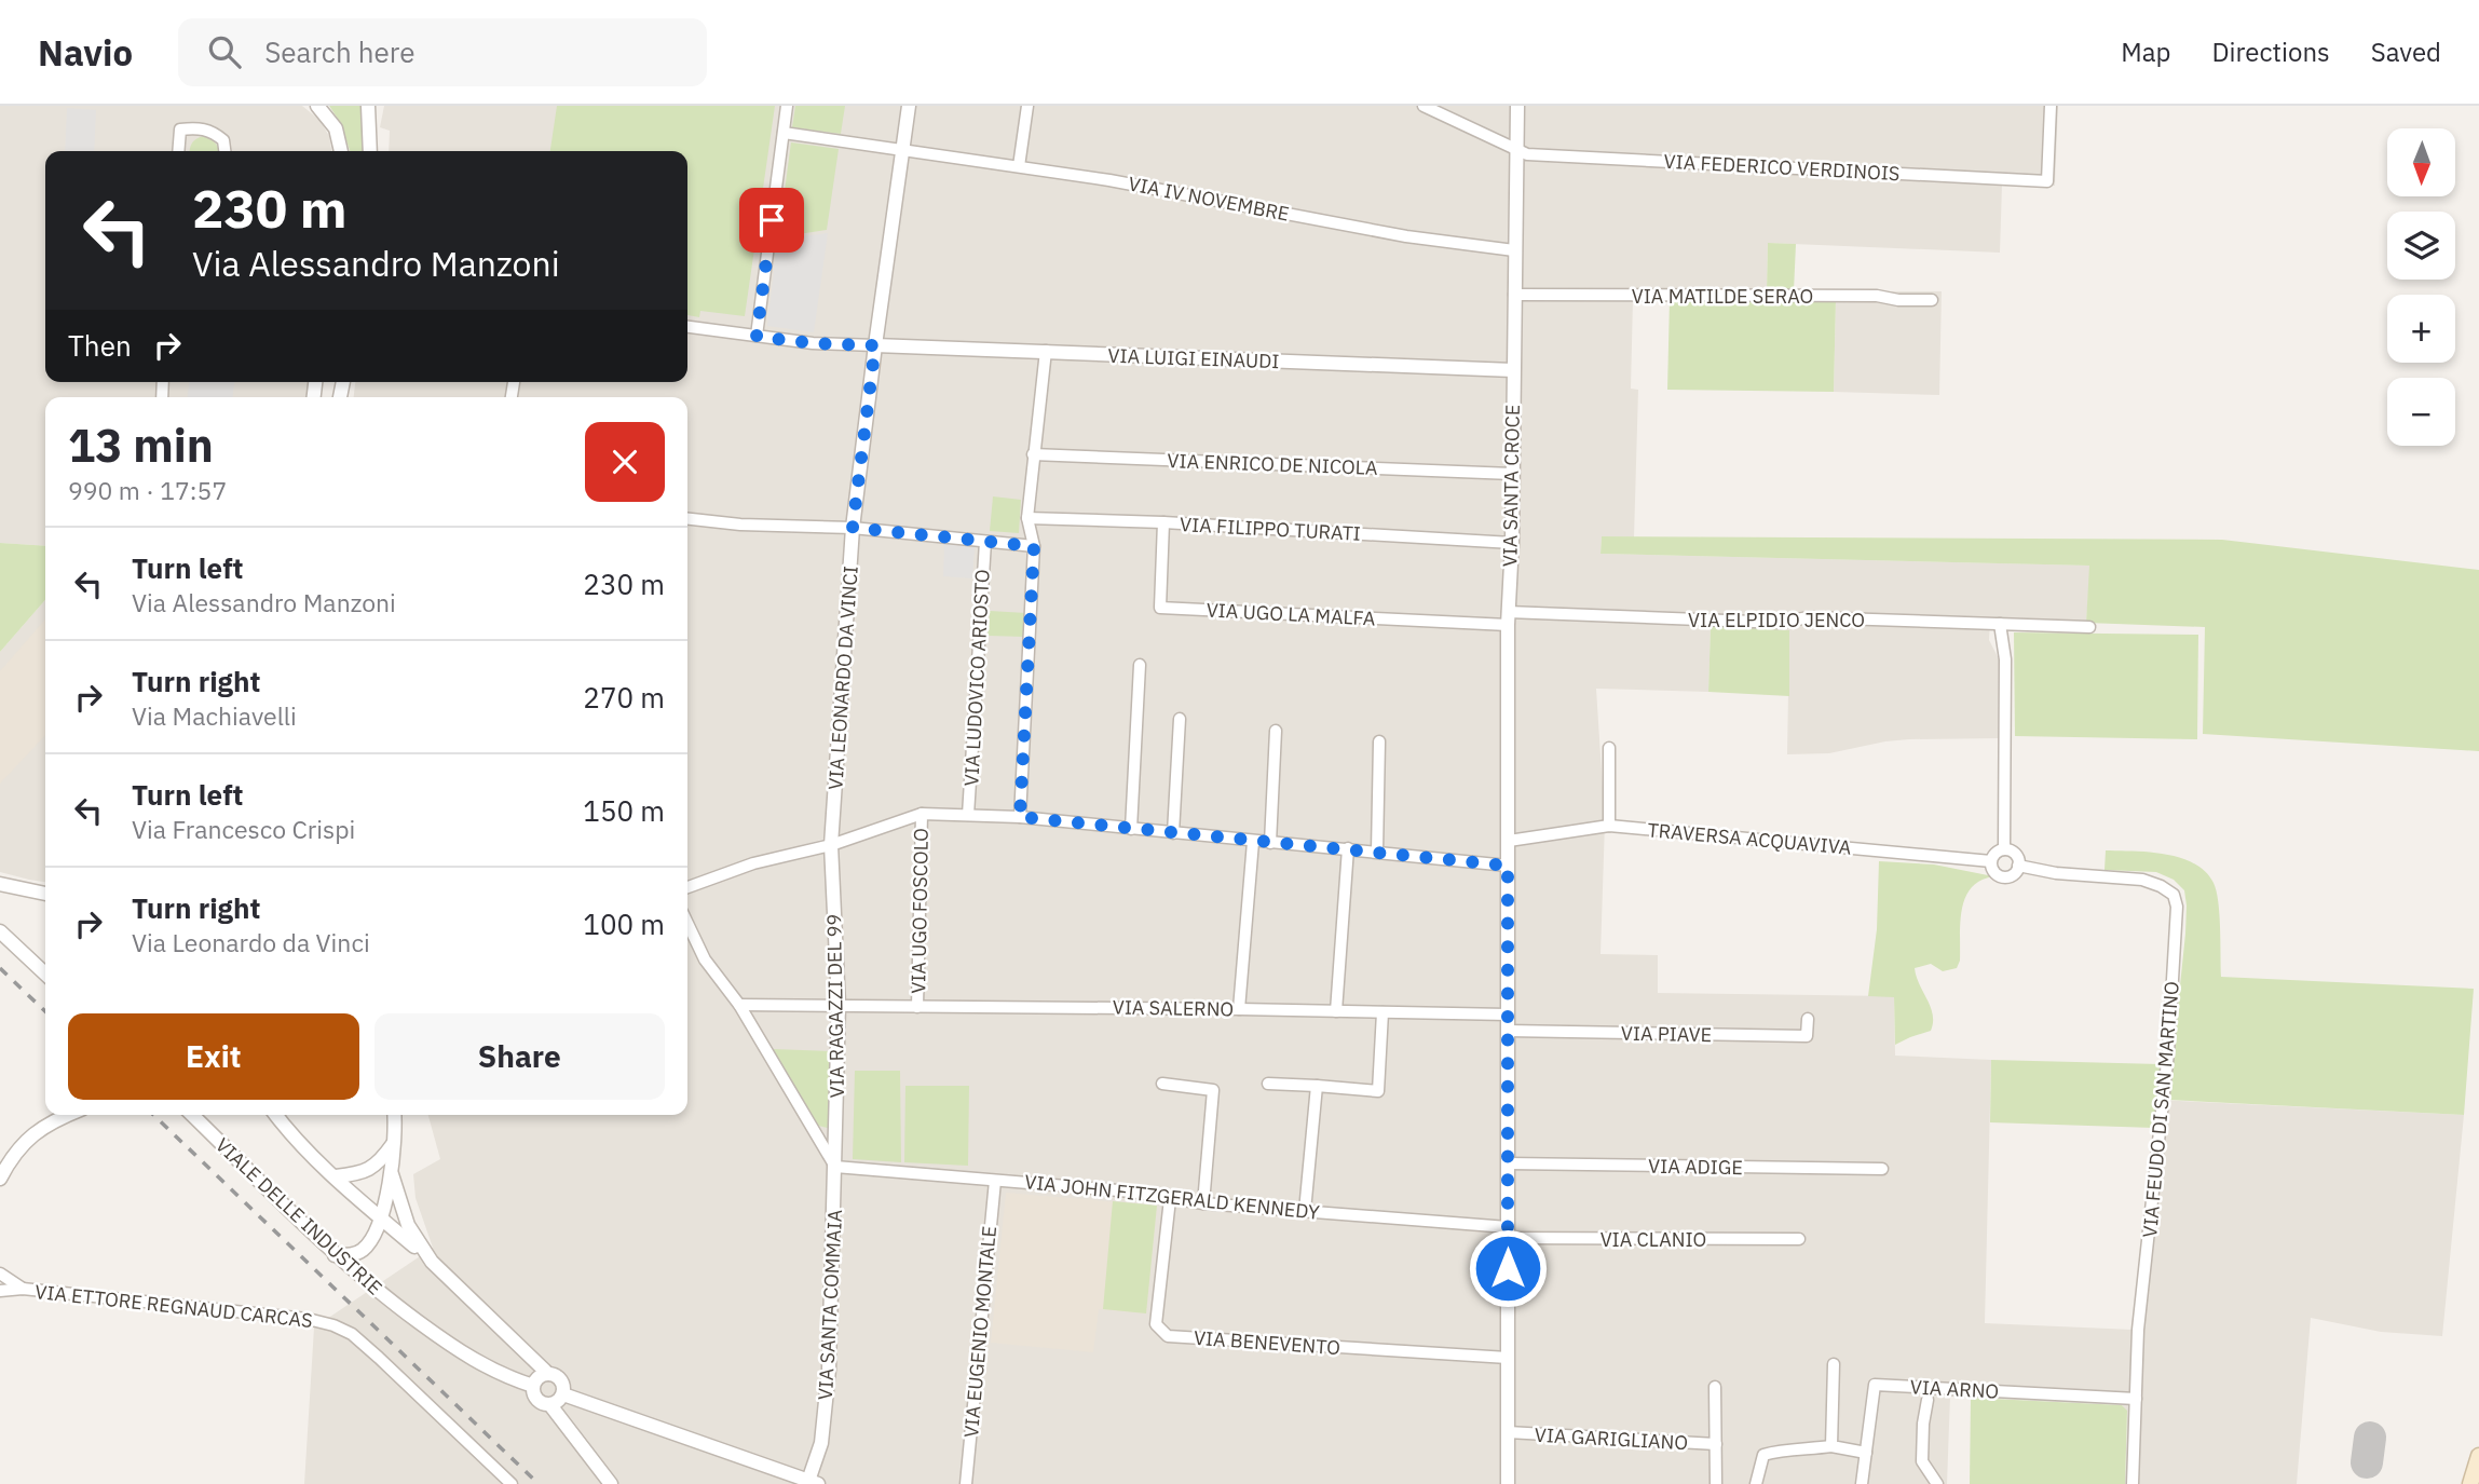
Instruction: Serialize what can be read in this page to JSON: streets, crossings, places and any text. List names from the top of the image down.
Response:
{
  "streets": {
    "street": [
      "VIA FEDERICO VERDINOIS",
      "VIA IV NOVEMBRE",
      "VIA MATILDE SERAO",
      "VIA LUIGI EINAUDI",
      "VIA ENRICO DE NICOLA",
      "VIA SANTA CROCE",
      "VIA FILIPPO TURATI",
      "VIA UGO LA MALFA",
      "VIA ELPIDIO JENCO",
      "VIA LEONARDO DA VINCI",
      "VIA LUDOVICO ARIOSTO",
      "TRAVERSA ACQUAVIVA",
      "VIA UGO FOSCOLO",
      "VIA RAGAZZI DEL 99",
      "VIA SALERNO",
      "VIA PIAVE",
      "VIA FEUDO DI SAN MARTINO",
      "VIA ADIGE",
      "VIA JOHN FITZGERALD KENNEDY",
      "VIALE DELLE INDUSTRIE",
      "VIA CLANIO",
      "VIA SANTA COMMAIA",
      "VIA ETTORE REGNAUD CARCAS",
      "VIA EUGENIO MONTALE",
      "VIA BENEVENTO",
      "VIA ARNO",
      "VIA GARIGLIANO"
    ]
  },
  "crossings": [
    ["VIA FEDERICO VERDINOIS", "VIA SANTA CROCE"],
    ["VIA IV NOVEMBRE", "VIA SANTA CROCE"],
    ["VIA IV NOVEMBRE", "VIA LEONARDO DA VINCI"],
    ["VIA MATILDE SERAO", "VIA SANTA CROCE"],
    ["VIA LUIGI EINAUDI", "VIA SANTA CROCE"],
    ["VIA LUIGI EINAUDI", "VIA LEONARDO DA VINCI"],
    ["VIA ENRICO DE NICOLA", "VIA SANTA CROCE"],
    ["VIA SANTA CROCE", "VIA FILIPPO TURATI"],
    ["VIA SANTA CROCE", "VIA UGO LA MALFA"],
    ["VIA SANTA CROCE", "VIA ELPIDIO JENCO"],
    ["VIA SANTA CROCE", "TRAVERSA ACQUAVIVA"],
    ["VIA SANTA CROCE", "VIA SALERNO"],
    ["VIA SANTA CROCE", "VIA PIAVE"],
    ["VIA SANTA CROCE", "VIA ADIGE"],
    ["VIA SANTA CROCE", "VIA JOHN FITZGERALD KENNEDY"],
    ["VIA SANTA CROCE", "VIA CLANIO"],
    ["VIA SANTA CROCE", "VIA BENEVENTO"],
    ["VIA SANTA CROCE", "VIA GARIGLIANO"],
    ["VIA FILIPPO TURATI", "VIA UGO LA MALFA"],
    ["VIA UGO LA MALFA", "VIA ELPIDIO JENCO"],
    ["VIA LEONARDO DA VINCI", "VIA RAGAZZI DEL 99"],
    ["TRAVERSA ACQUAVIVA", "VIA FEUDO DI SAN MARTINO"],
    ["VIA UGO FOSCOLO", "VIA SALERNO"],
    ["VIA RAGAZZI DEL 99", "VIA SALERNO"],
    ["VIA RAGAZZI DEL 99", "VIA JOHN FITZGERALD KENNEDY"],
    ["VIA RAGAZZI DEL 99", "VIA SANTA COMMAIA"],
    ["VIA FEUDO DI SAN MARTINO", "VIA ARNO"],
    ["VIA JOHN FITZGERALD KENNEDY", "VIA CLANIO"],
    ["VIA JOHN FITZGERALD KENNEDY", "VIA SANTA COMMAIA"],
    ["VIA JOHN FITZGERALD KENNEDY", "VIA EUGENIO MONTALE"],
    ["VIA JOHN FITZGERALD KENNEDY", "VIA BENEVENTO"]
  ],
  "north": "bottom",
  "page": {
    "header": "Navio",
    "search": "Search here",
    "nav": ["Map", "Directions", "Saved"],
    "map_buttons": ["+", "−"],
    "turn": ["230 m", "Via Alessandro Manzoni"],
    "then": "Then",
    "heading": ["13 min", "990 m · 17:57"],
    "list": [
      {
        "name": "Turn left",
        "note": "Via Alessandro Manzoni",
        "value": "230 m"
      },
      {
        "name": "Turn right",
        "note": "Via Machiavelli",
        "value": "270 m"
      },
      {
        "name": "Turn left",
        "note": "Via Francesco Crispi",
        "value": "150 m"
      },
      {
        "name": "Turn right",
        "note": "Via Leonardo da Vinci",
        "value": "100 m"
      }
    ],
    "buttons": ["Exit", "Share"]
  }
}
